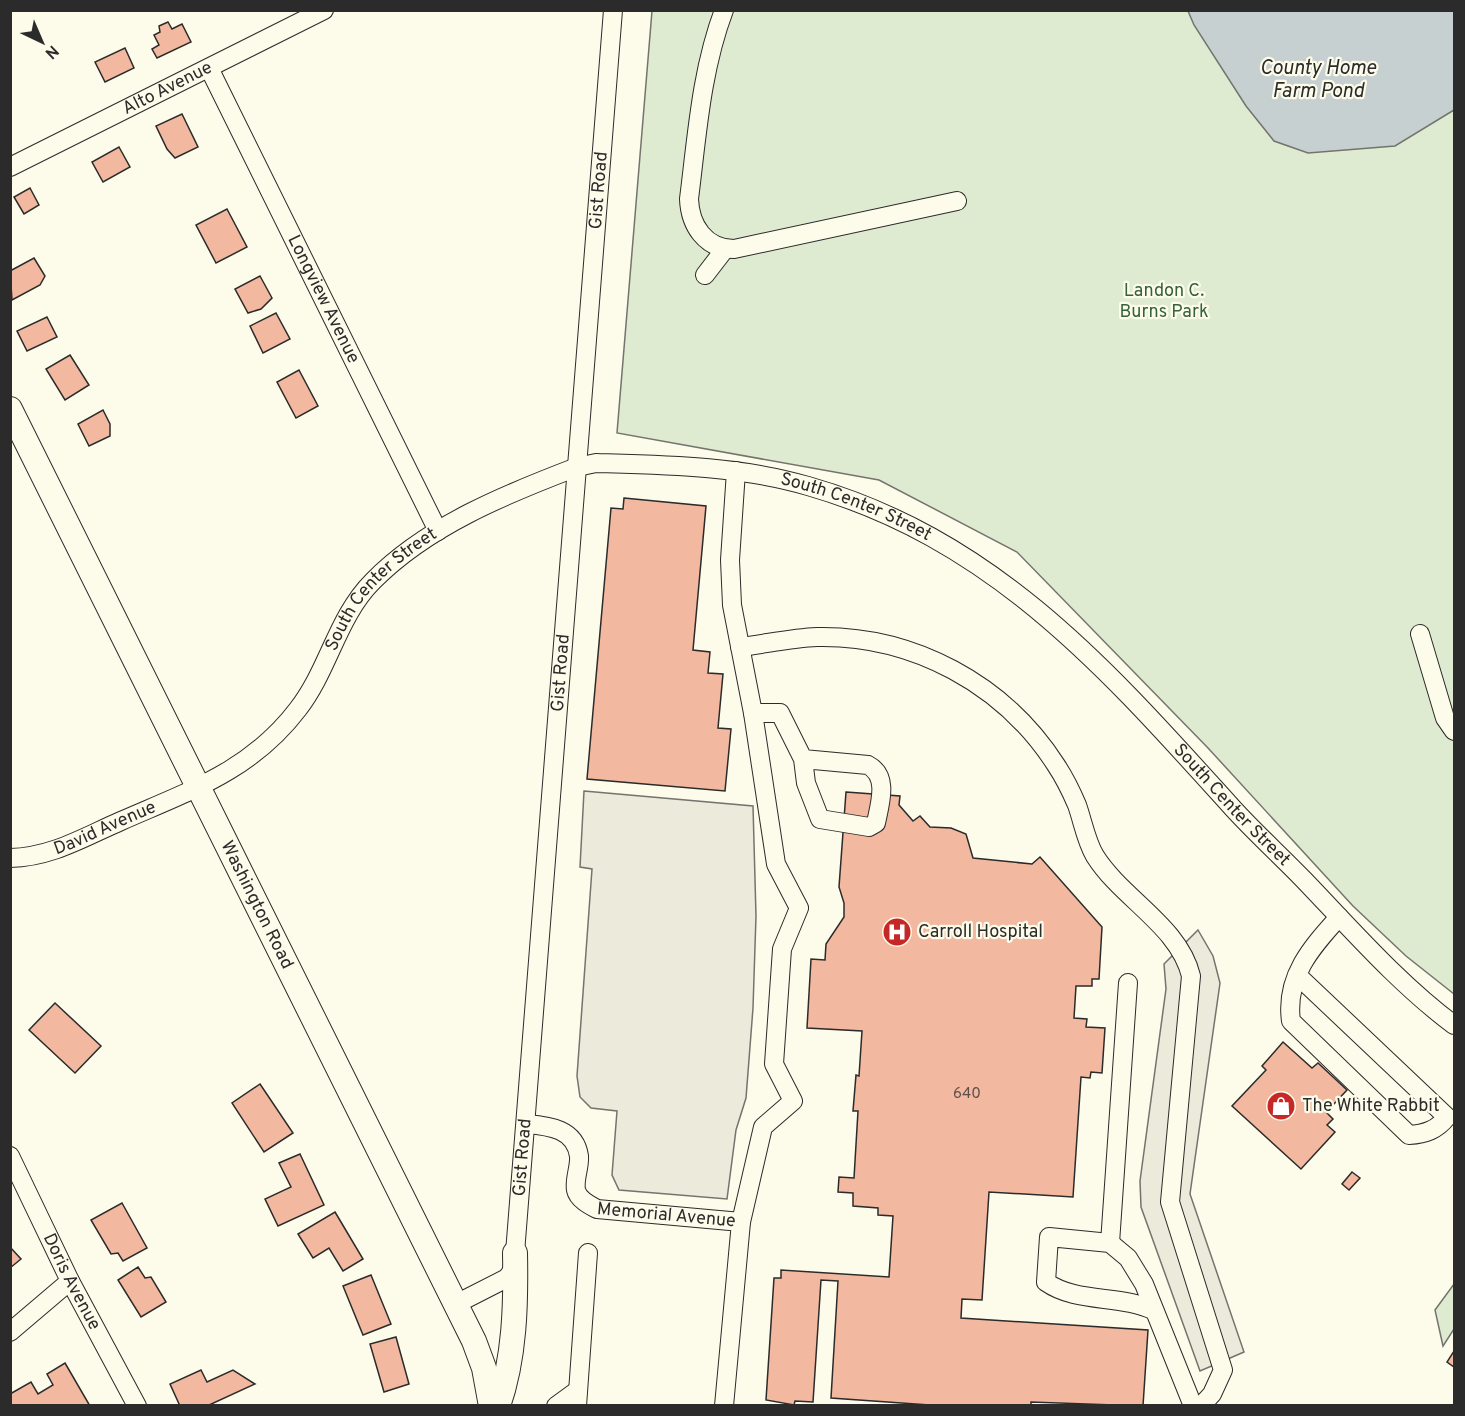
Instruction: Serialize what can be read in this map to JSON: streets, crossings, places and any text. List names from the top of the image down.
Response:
{
  "streets": {
    "main road": ["Washington Road"],
    "street": [
      "Alto Avenue",
      "Gist Road",
      "Longview Avenue",
      "South Center Street",
      "David Avenue",
      "Memorial Avenue",
      "Doris Avenue"
    ]
  },
  "crossings": [
    ["Alto Avenue", "Longview Avenue"],
    ["Gist Road", "South Center Street"],
    ["Gist Road", "Washington Road"],
    ["Gist Road", "Memorial Avenue"],
    ["Longview Avenue", "South Center Street"],
    ["South Center Street", "David Avenue"],
    ["South Center Street", "Washington Road"],
    ["David Avenue", "Washington Road"]
  ],
  "water": ["County Home Farm Pond"],
  "parks": ["Landon C. Burns Park"],
  "places": {
    "hospital": ["Carroll Hospital"],
    "shop": ["The White Rabbit"]
  },
  "house_numbers": ["640"],
  "north": "bottom right"
}
